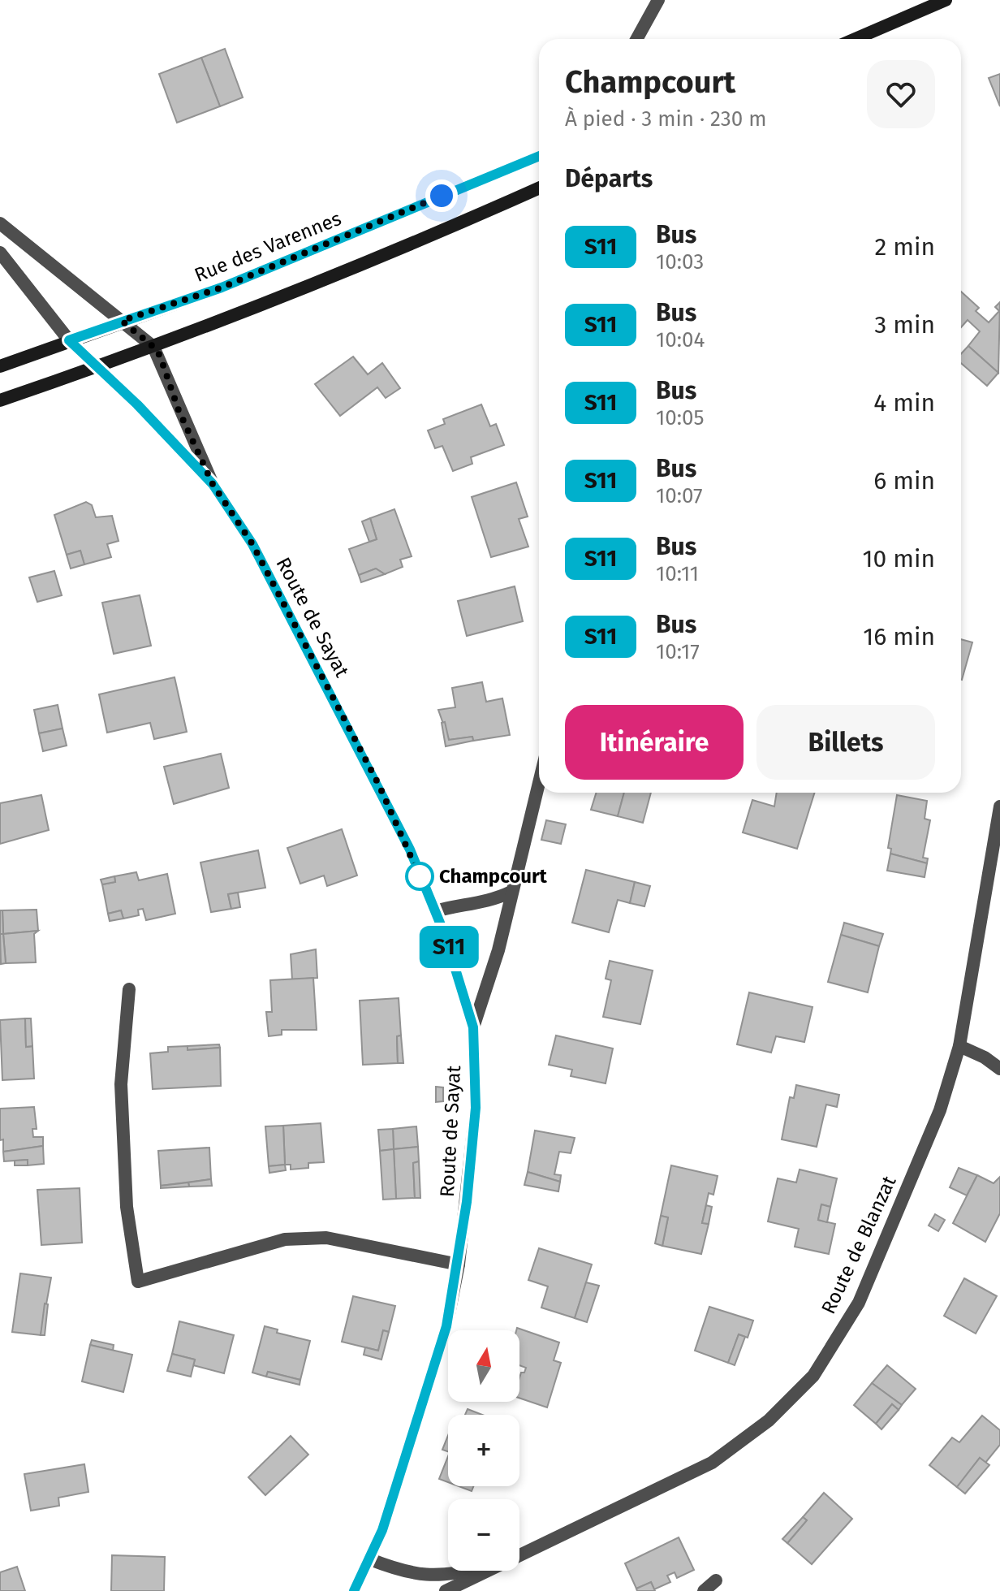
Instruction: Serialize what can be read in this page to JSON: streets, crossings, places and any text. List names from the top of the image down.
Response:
{
  "streets": {
    "main road": ["Rue des Varennes"],
    "street": ["Route de Sayat", "Route de Blanzat"]
  },
  "crossings": [
    ["Rue des Varennes", "Route de Sayat"],
    ["Route de Sayat", "Route de Blanzat"]
  ],
  "places": ["Champcourt"],
  "lines": ["bus line S11"],
  "north": "top",
  "page": {
    "on_map": "S11",
    "heading": [
      ["Champcourt", "À pied · 3 min · 230 m"],
      "Départs"
    ],
    "list": [
      {
        "mark": "S11",
        "name": "Bus",
        "note": "10:03",
        "value": "2 min"
      },
      {
        "mark": "S11",
        "name": "Bus",
        "note": "10:04",
        "value": "3 min"
      },
      {
        "mark": "S11",
        "name": "Bus",
        "note": "10:05",
        "value": "4 min"
      },
      {
        "mark": "S11",
        "name": "Bus",
        "note": "10:07",
        "value": "6 min"
      },
      {
        "mark": "S11",
        "name": "Bus",
        "note": "10:11",
        "value": "10 min"
      },
      {
        "mark": "S11",
        "name": "Bus",
        "note": "10:17",
        "value": "16 min"
      }
    ],
    "buttons": ["Itinéraire", "Billets"],
    "map_buttons": ["+", "−"]
  }
}
